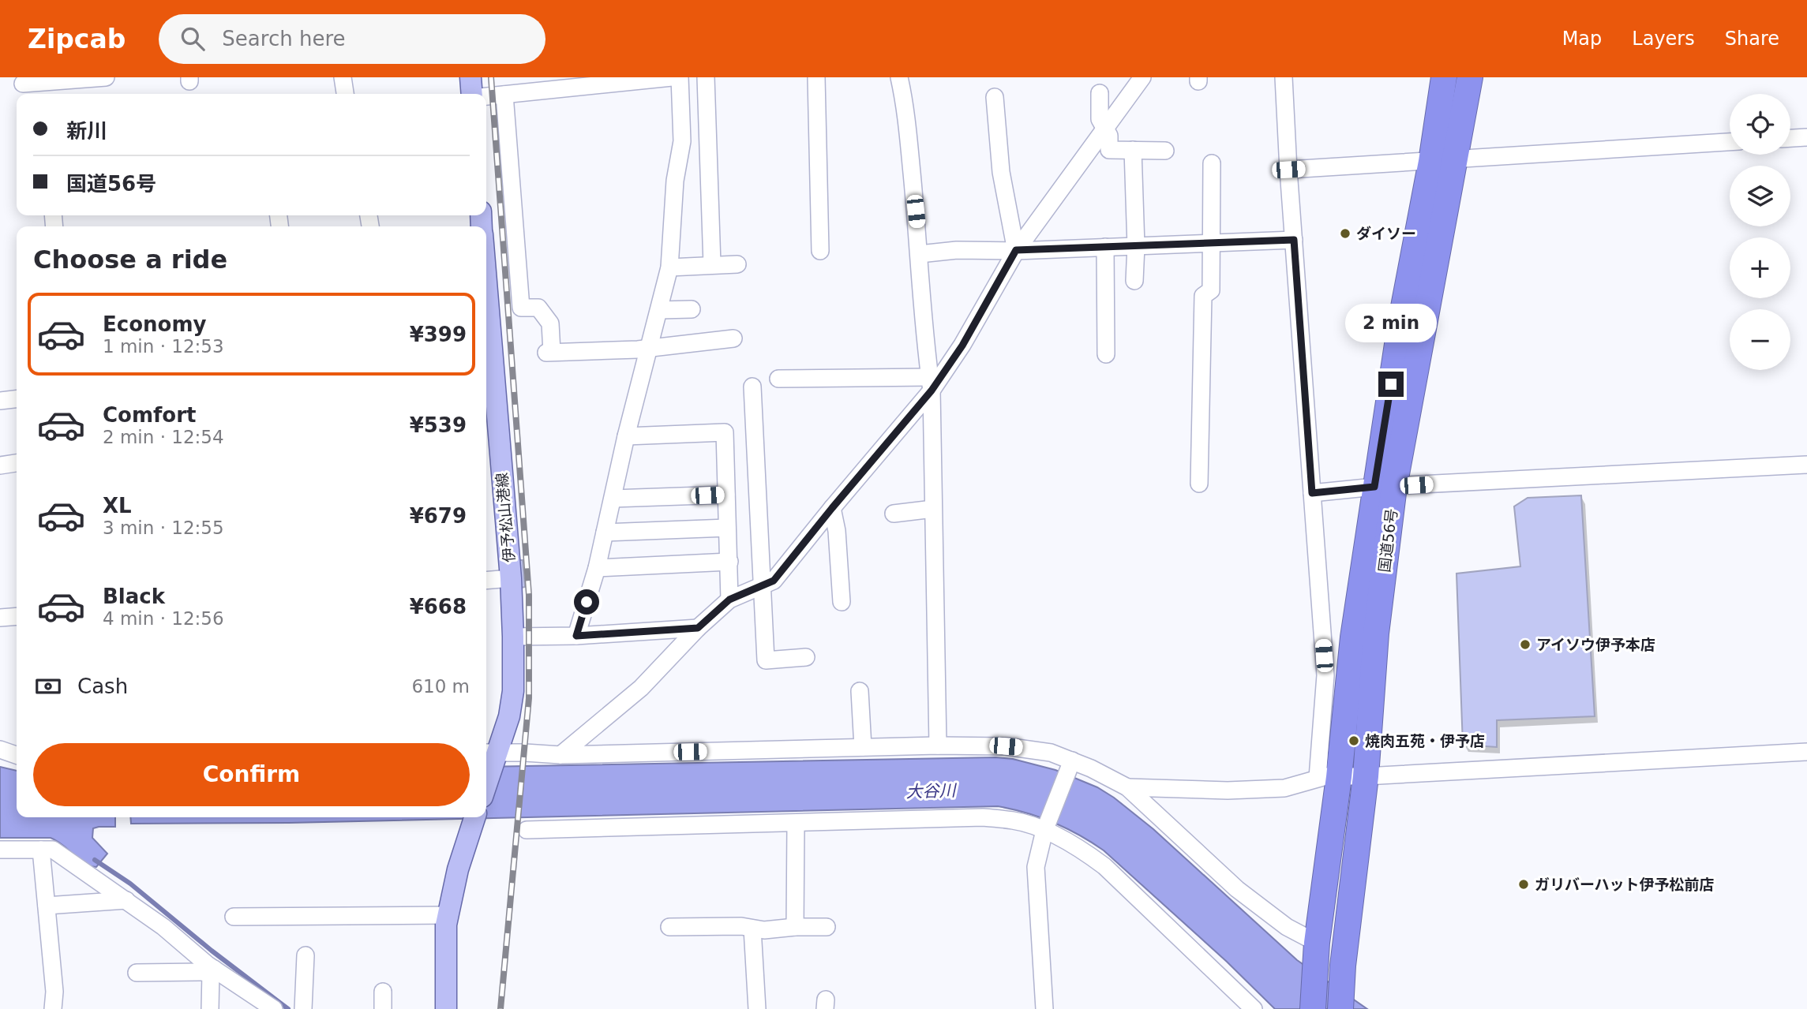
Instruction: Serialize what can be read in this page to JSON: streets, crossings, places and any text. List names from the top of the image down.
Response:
{
  "streets": {
    "highway": ["国道56号"],
    "main road": ["伊予松山港線"]
  },
  "water": ["大谷川"],
  "places": [
    "ダイソー",
    "アイソウ伊予本店",
    "焼肉五苑・伊予店",
    "ガリバーハット伊予松前店"
  ],
  "page": {
    "header": "Zipcab",
    "search": "Search here",
    "nav": ["Map", "Layers", "Share"],
    "map_buttons": ["+", "−"],
    "banner": ["新川", "国道56号"],
    "heading": "Choose a ride",
    "list": [
      {
        "name": "Economy",
        "note": "1 min · 12:53",
        "value": "¥399"
      },
      {
        "name": "Comfort",
        "note": "2 min · 12:54",
        "value": "¥539"
      },
      {
        "name": "XL",
        "note": "3 min · 12:55",
        "value": "¥679"
      },
      {
        "name": "Black",
        "note": "4 min · 12:56",
        "value": "¥668"
      }
    ],
    "bubble": "2 min",
    "pay": ["Cash", "610 m"],
    "buttons": "Confirm"
  }
}
